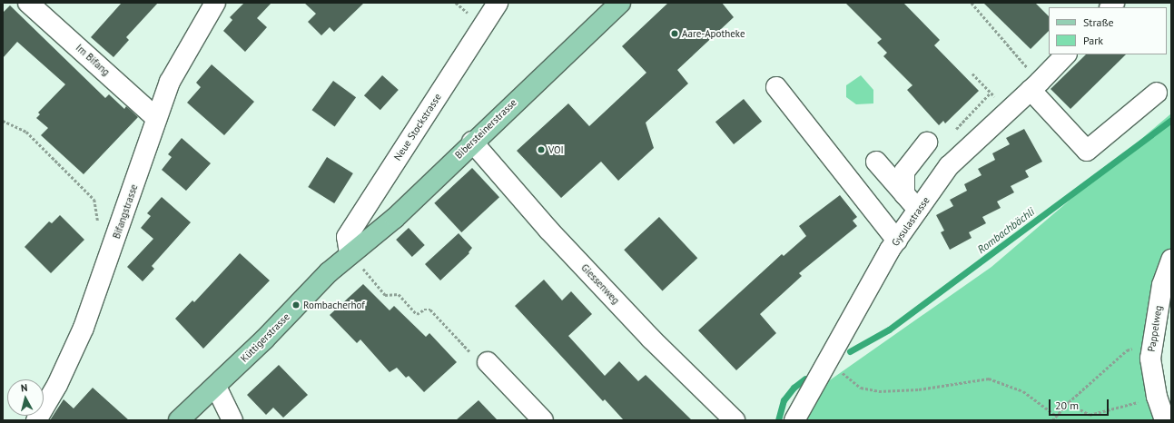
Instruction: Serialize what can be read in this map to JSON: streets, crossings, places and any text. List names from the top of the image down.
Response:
{
  "streets": {
    "main road": ["Bibersteinerstrasse", "Küttigerstrasse"],
    "street": [
      "Im Bifang",
      "Neue Stockstrasse",
      "Bifangstrasse",
      "Gysulastrasse",
      "Giessenweg",
      "Pappelweg"
    ]
  },
  "crossings": [
    ["Im Bifang", "Bifangstrasse"],
    ["Neue Stockstrasse", "Bibersteinerstrasse"],
    ["Neue Stockstrasse", "Küttigerstrasse"],
    ["Bibersteinerstrasse", "Giessenweg"],
    ["Bibersteinerstrasse", "Küttigerstrasse"]
  ],
  "water": ["Rombachbächli"],
  "places": ["Aare-Apotheke", "VOI", "Rombacherhof"],
  "legend": ["Straße", "Park"],
  "scale_bar": "20 m",
  "north": "top"
}
